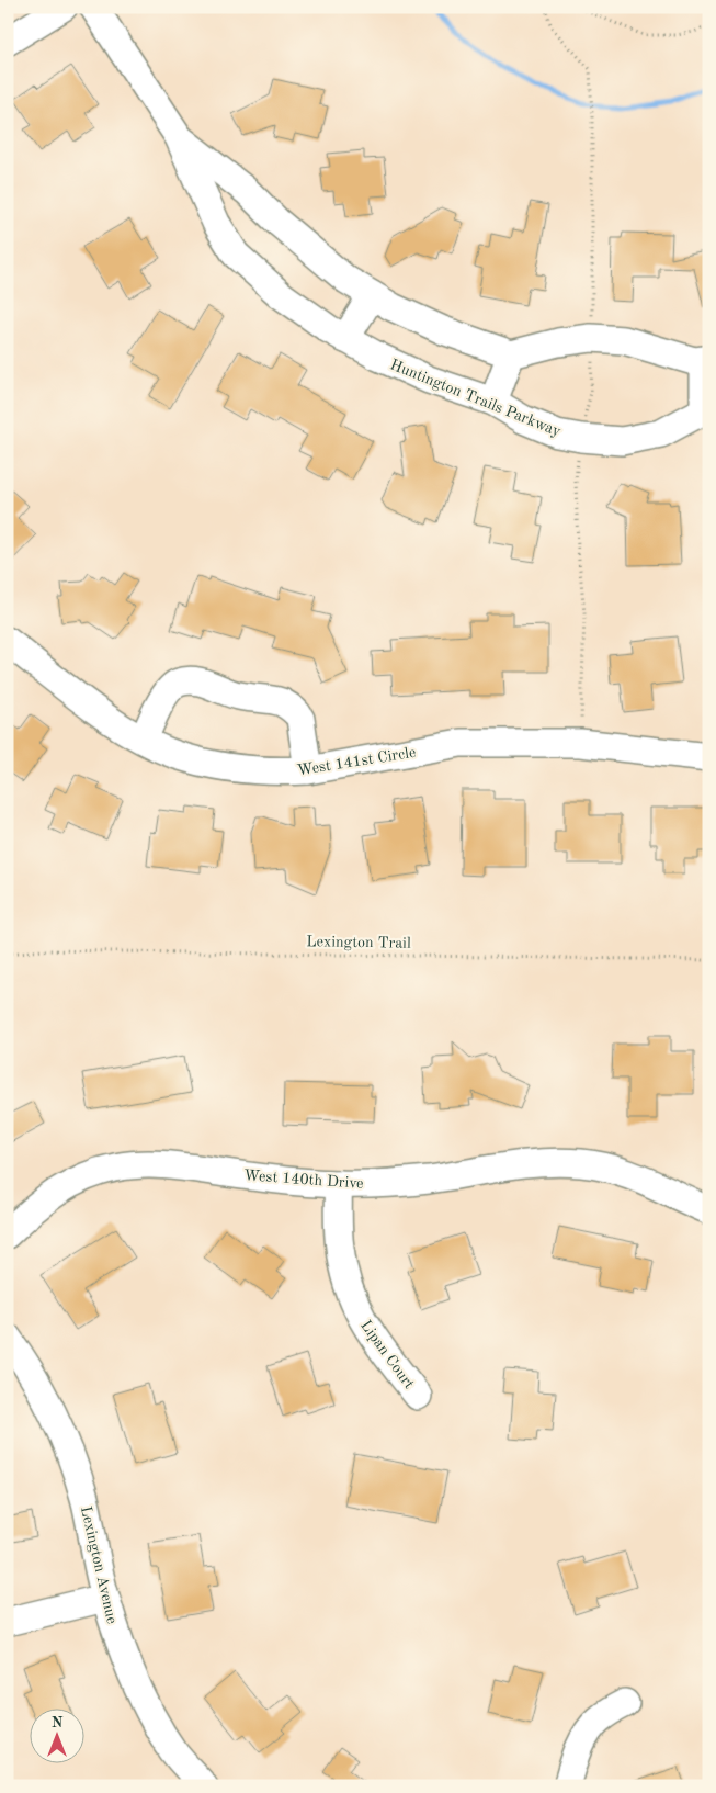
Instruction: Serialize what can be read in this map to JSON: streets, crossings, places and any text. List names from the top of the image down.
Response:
{
  "streets": {
    "street": [
      "Huntington Trails Parkway",
      "West 141st Circle",
      "West 140th Drive",
      "Lipan Court",
      "Lexington Avenue"
    ],
    "path": ["Lexington Trail"]
  },
  "crossings": [
    ["West 140th Drive", "Lipan Court"]
  ],
  "north": "top"
}
